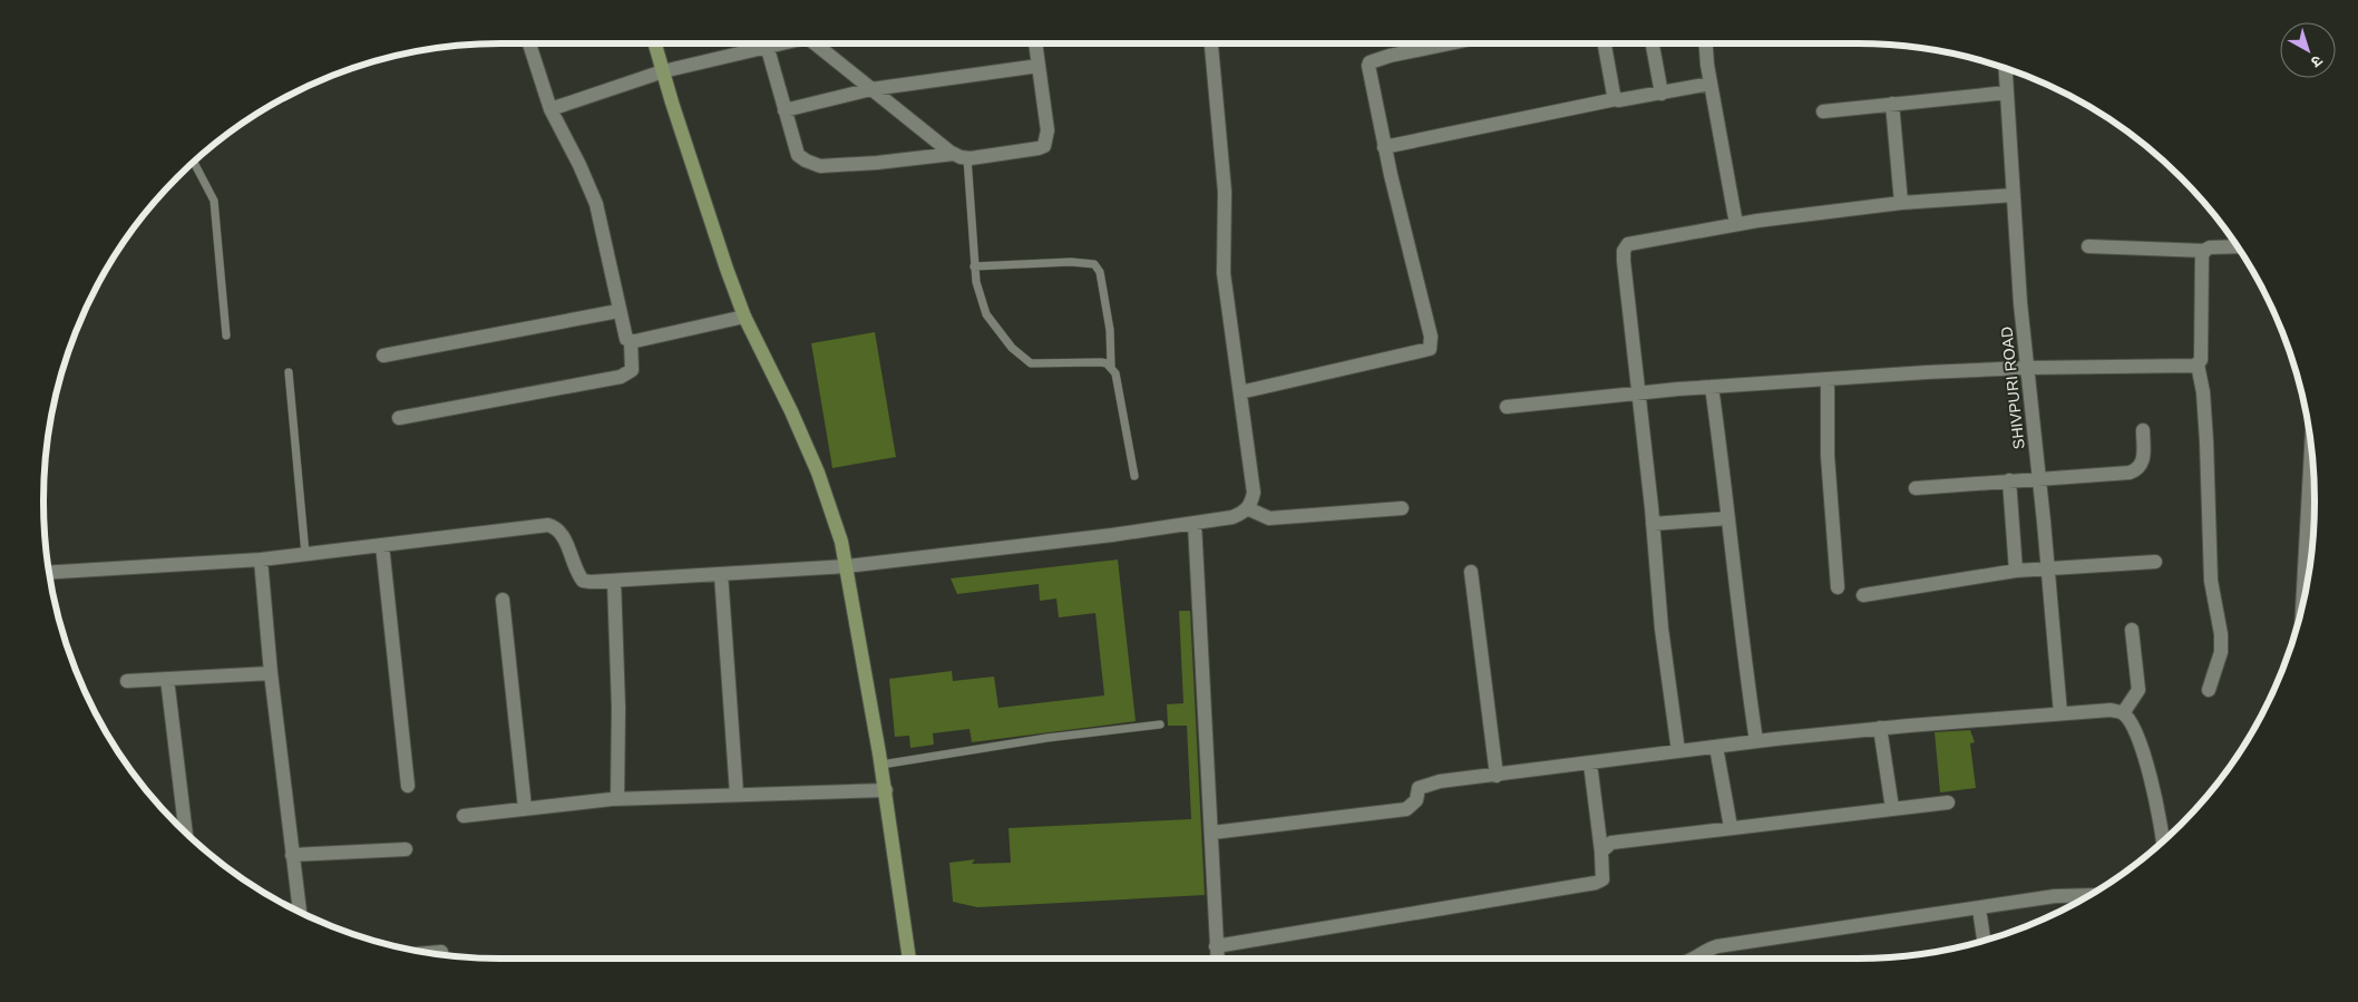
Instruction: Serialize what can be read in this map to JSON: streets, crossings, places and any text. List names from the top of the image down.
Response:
{
  "streets": {
    "street": ["SHIVPURI ROAD"]
  },
  "north": "bottom right"
}
